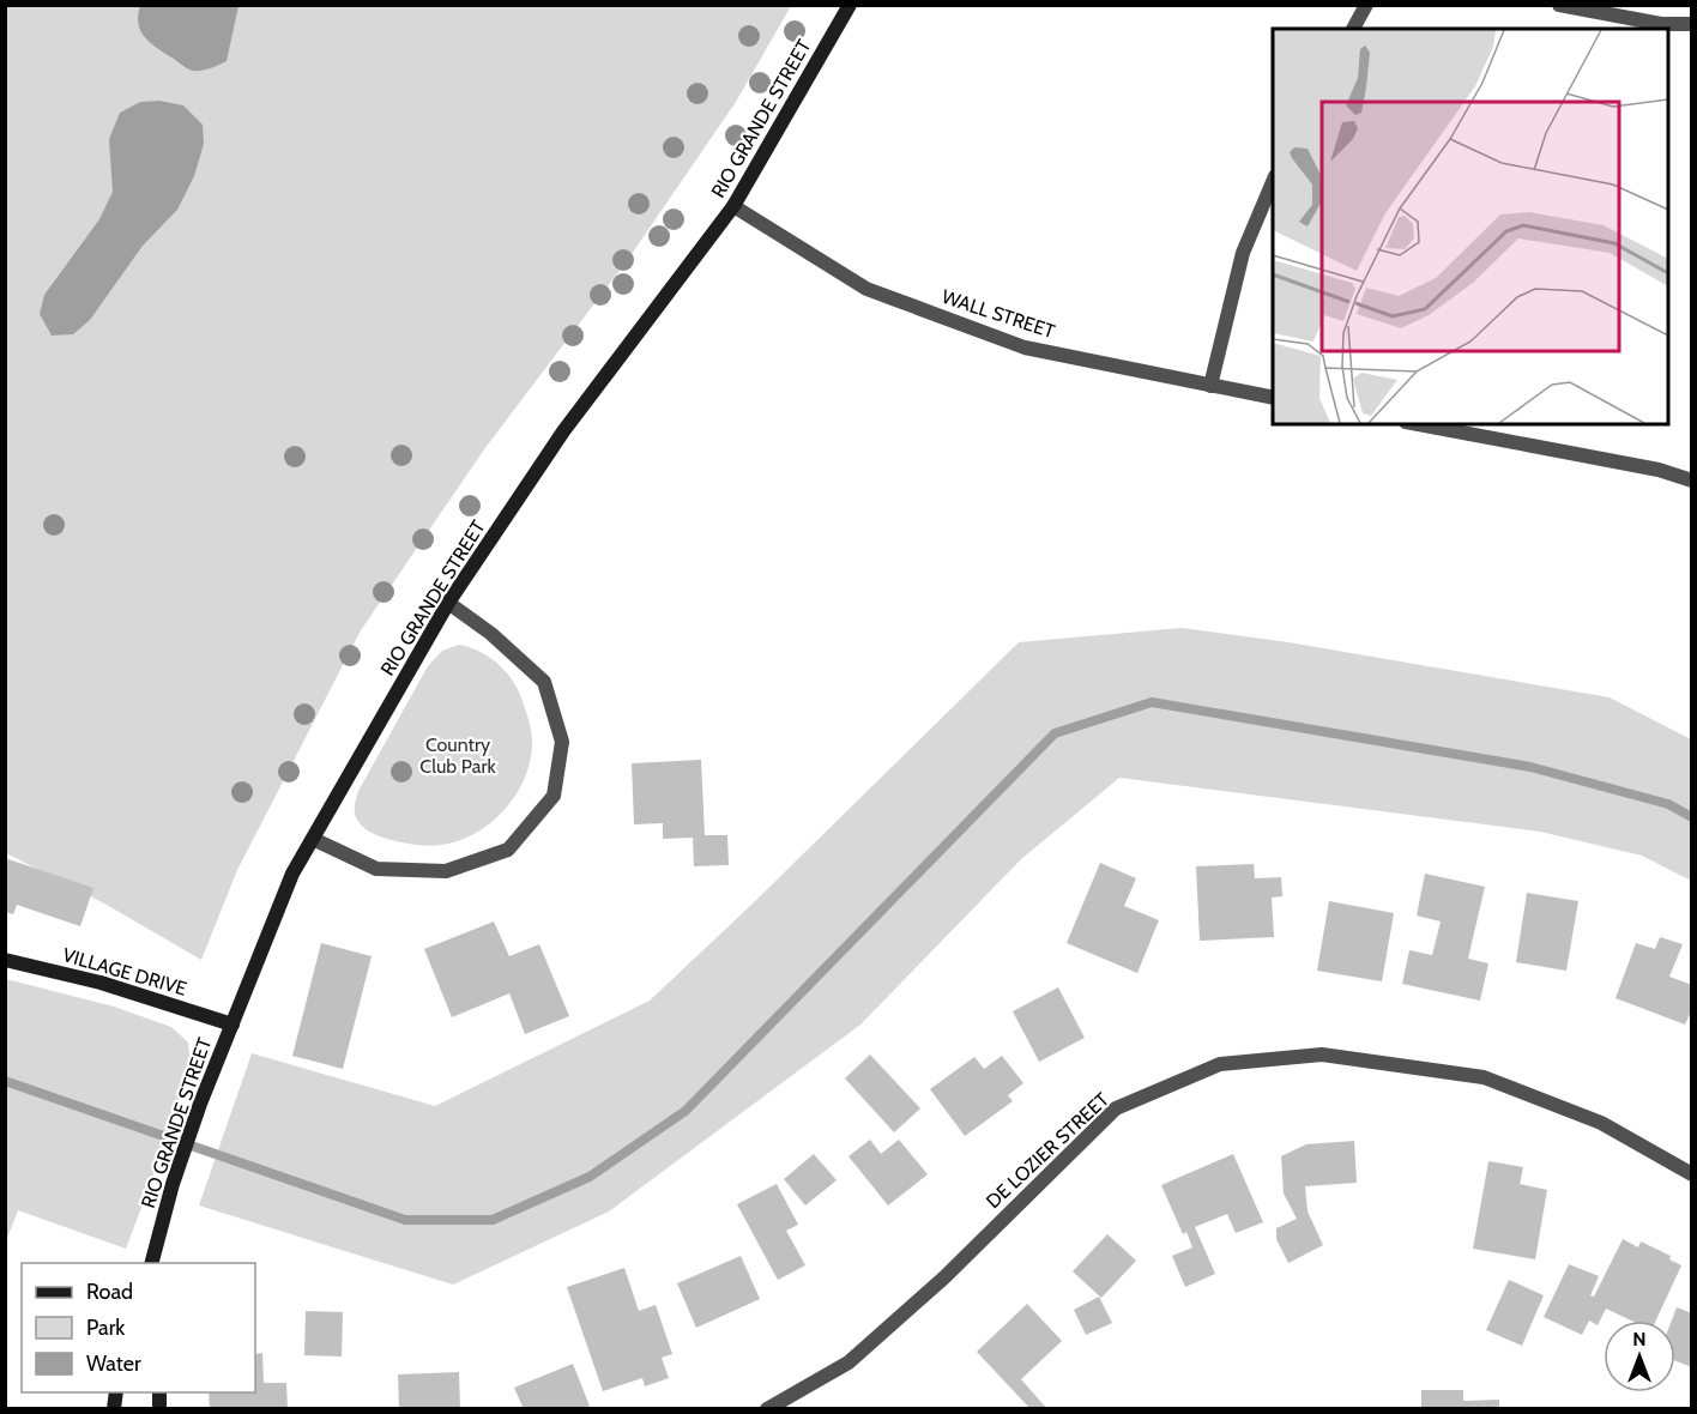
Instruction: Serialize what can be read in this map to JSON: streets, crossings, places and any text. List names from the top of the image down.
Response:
{
  "streets": {
    "street": [
      "RIO GRANDE STREET",
      "WALL STREET",
      "VILLAGE DRIVE",
      "DE LOZIER STREET"
    ]
  },
  "crossings": [
    ["RIO GRANDE STREET", "WALL STREET"],
    ["RIO GRANDE STREET", "VILLAGE DRIVE"]
  ],
  "parks": ["Country Club Park"],
  "legend": ["Road", "Park", "Water"],
  "north": "top"
}
